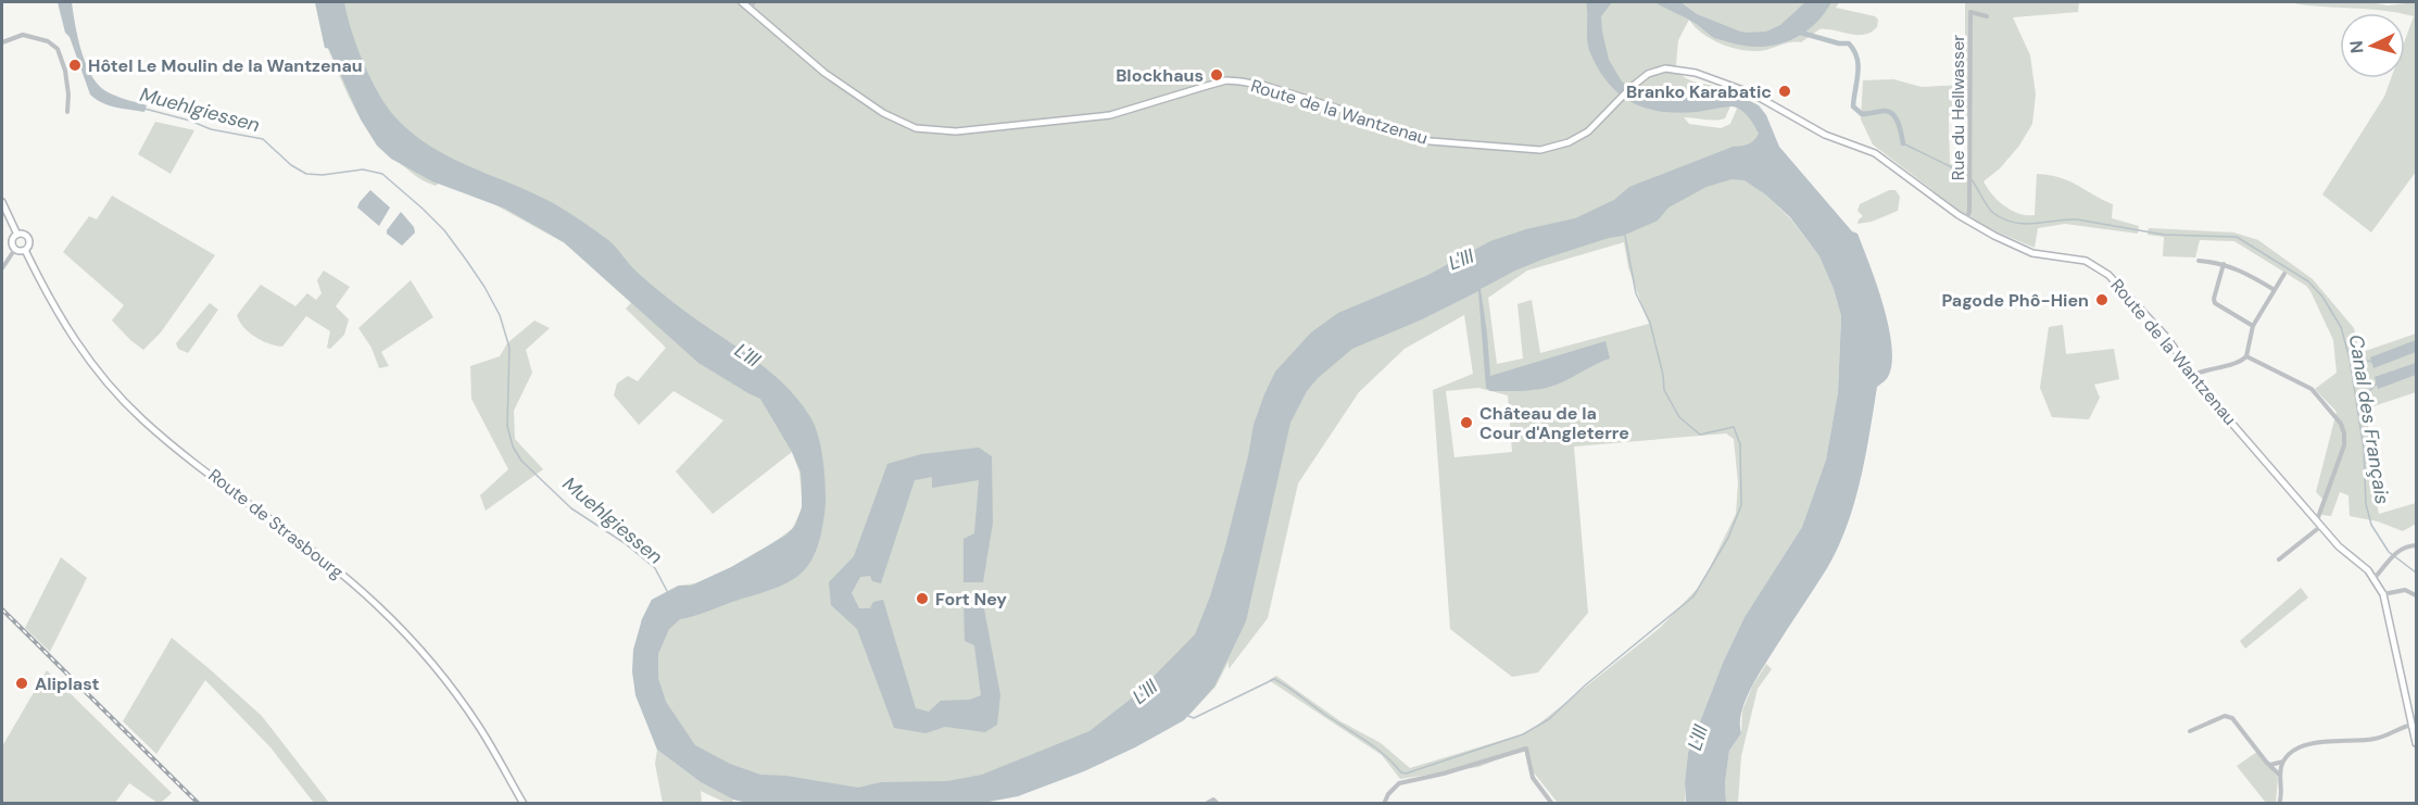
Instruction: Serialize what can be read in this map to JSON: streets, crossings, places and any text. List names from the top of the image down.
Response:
{
  "streets": {
    "main road": ["Route de la Wantzenau", "Route de Strasbourg"],
    "street": ["Rue du Hellwasser"]
  },
  "crossings": [
    ["Rue du Hellwasser", "Route de la Wantzenau"]
  ],
  "water": ["Muehlgiessen", "L'Ill", "Canal des Français"],
  "places": [
    "Hôtel Le Moulin de la Wantzenau",
    "Blockhaus",
    "Branko Karabatic",
    "Pagode Phô-Hien",
    "Château de la Cour d'Angleterre",
    "Fort Ney",
    "Aliplast"
  ],
  "north": "left"
}
